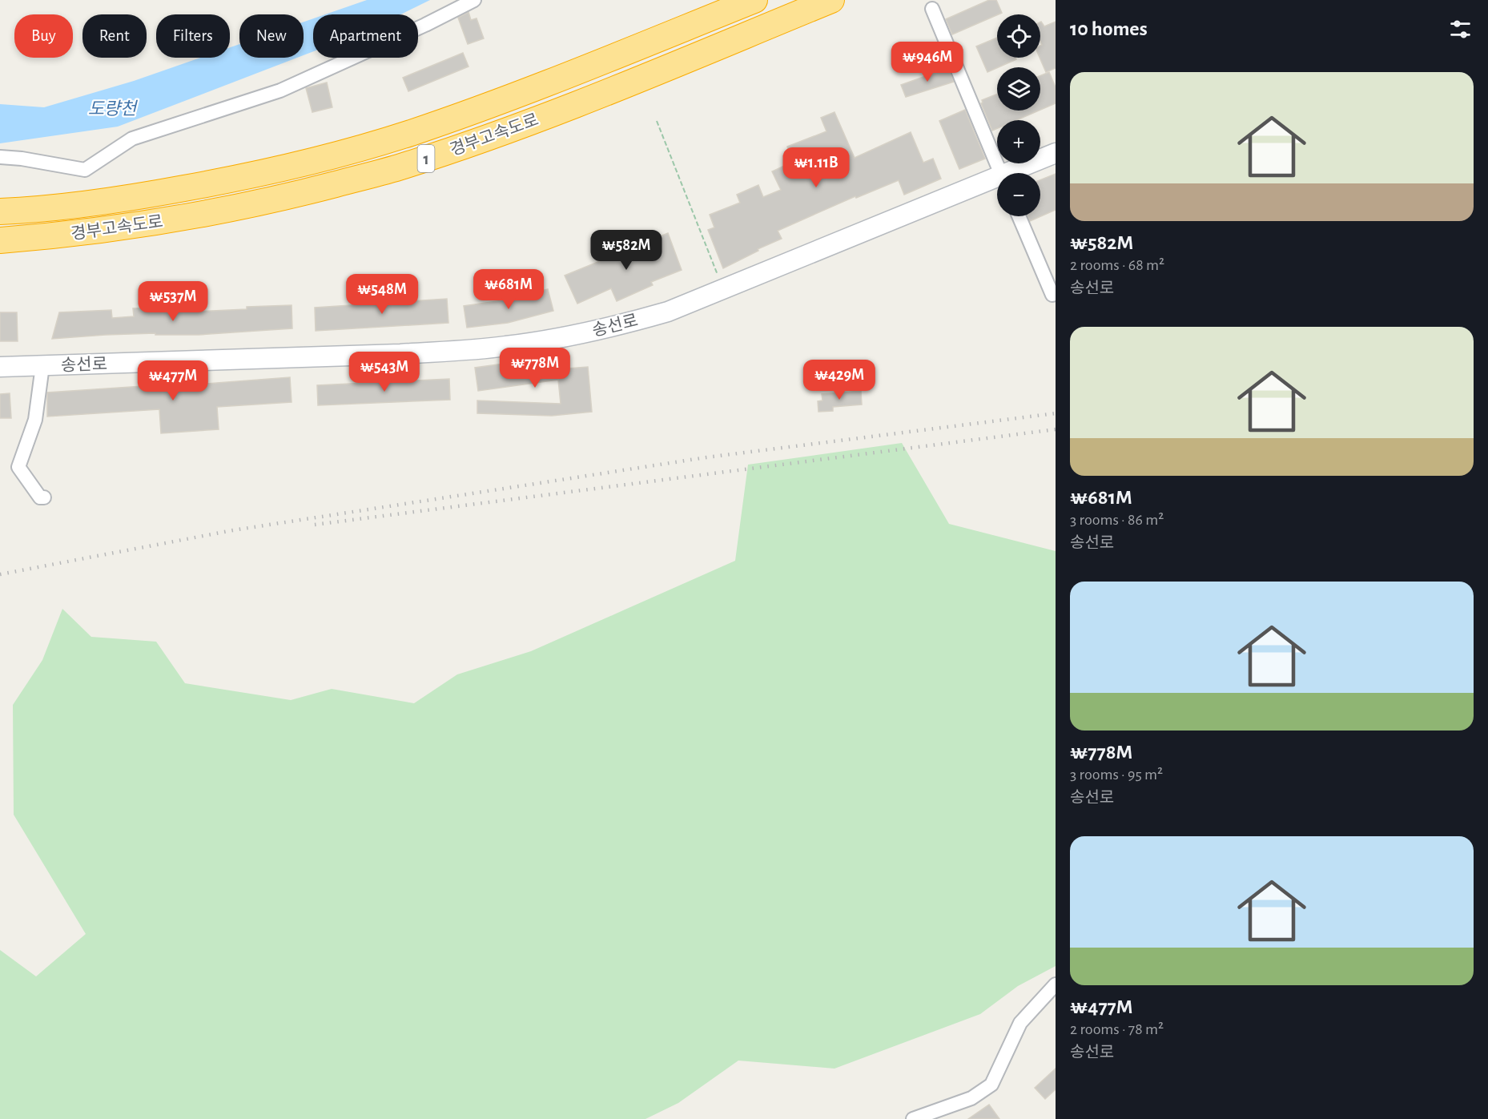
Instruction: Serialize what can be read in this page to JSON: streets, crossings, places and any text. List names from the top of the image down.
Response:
{
  "streets": {
    "highway": ["경부고속도로", "1"],
    "main road": ["송선로"]
  },
  "water": ["도량천"],
  "page": {
    "heading": "10 homes",
    "map_buttons": ["+", "−"],
    "chip": [
      "Buy",
      "Rent",
      "Filters",
      "New",
      "Apartment"
    ],
    "price": [
      "₩946M",
      "₩1.11B",
      "₩582M",
      "₩681M",
      "₩548M",
      "₩537M",
      "₩778M",
      "₩543M",
      "₩429M",
      "₩477M"
    ],
    "list": [
      {
        "name": "₩582M",
        "note": "2 rooms · 68 m² · 송선로"
      },
      {
        "name": "₩681M",
        "note": "3 rooms · 86 m² · 송선로"
      },
      {
        "name": "₩778M",
        "note": "3 rooms · 95 m² · 송선로"
      },
      {
        "name": "₩477M",
        "note": "2 rooms · 78 m² · 송선로"
      }
    ]
  }
}
